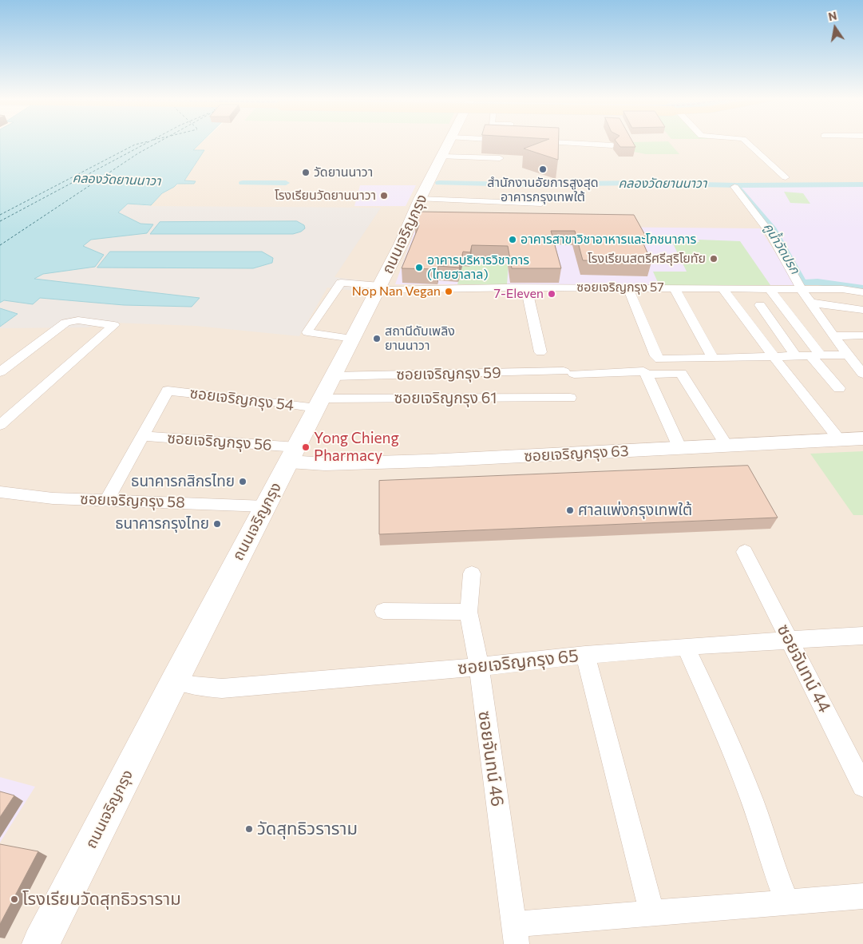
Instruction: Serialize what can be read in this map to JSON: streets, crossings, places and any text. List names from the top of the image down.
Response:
{
  "streets": {
    "main road": ["ถนนเจริญกรุง"],
    "street": [
      "ซอยเจริญกรุง 57",
      "ซอยเจริญกรุง 59",
      "ซอยเจริญกรุง 61",
      "ซอยเจริญกรุง 54",
      "ซอยเจริญกรุง 56",
      "ซอยเจริญกรุง 63",
      "ซอยเจริญกรุง 58",
      "ซอยเจริญกรุง 65",
      "ซอยจันทน์ 44",
      "ซอยจันทน์ 46"
    ]
  },
  "crossings": [
    ["ถนนเจริญกรุง", "ซอยเจริญกรุง 57"],
    ["ถนนเจริญกรุง", "ซอยเจริญกรุง 59"],
    ["ถนนเจริญกรุง", "ซอยเจริญกรุง 61"],
    ["ถนนเจริญกรุง", "ซอยเจริญกรุง 54"],
    ["ถนนเจริญกรุง", "ซอยเจริญกรุง 56"],
    ["ถนนเจริญกรุง", "ซอยเจริญกรุง 63"],
    ["ถนนเจริญกรุง", "ซอยเจริญกรุง 58"],
    ["ถนนเจริญกรุง", "ซอยเจริญกรุง 65"],
    ["ซอยเจริญกรุง 61", "ซอยเจริญกรุง 54"],
    ["ซอยเจริญกรุง 54", "ซอยเจริญกรุง 56"],
    ["ซอยเจริญกรุง 56", "ซอยเจริญกรุง 63"],
    ["ซอยเจริญกรุง 65", "ซอยจันทน์ 44"],
    ["ซอยเจริญกรุง 65", "ซอยจันทน์ 46"]
  ],
  "water": ["คลองวัดยานนาวา", "คูน้ำวัดปรก"],
  "places": [
    "สำนักงานอัยการสูงสุด อาคารกรุงเทพใต้",
    "วัดยานนาวา",
    "โรงเรียนวัดยานนาวา",
    "อาคารสาขาวิชาอาหารและโภชนาการ",
    "โรงเรียนสตรีศรีสุริโยทัย",
    "อาคารบริหารวิชาการ (ไทยฮาลาล)",
    "Nop Nan Vegan",
    "7-Eleven",
    "สถานีดับเพลิง ยานนาวา",
    "Yong Chieng Pharmacy",
    "ธนาคารกสิกรไทย",
    "ศาลแพ่งกรุงเทพใต้",
    "ธนาคารกรุงไทย",
    "วัดสุทธิวราราม",
    "โรงเรียนวัดสุทธิวราราม"
  ],
  "north": "top"
}
